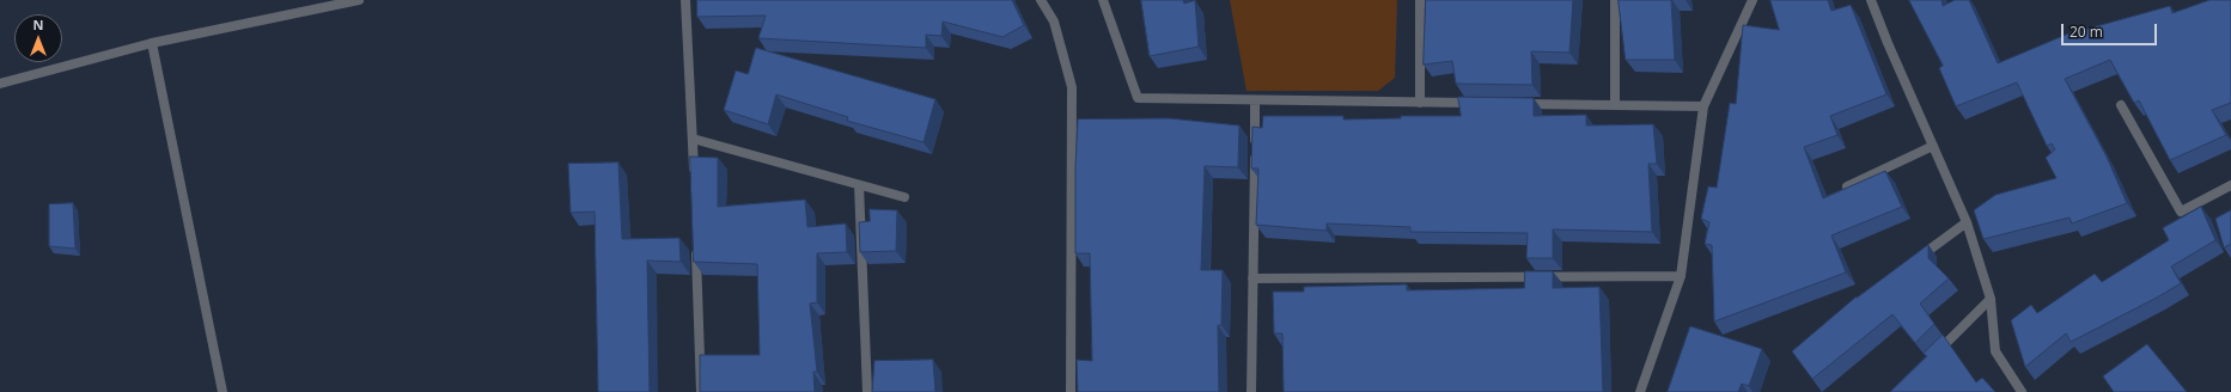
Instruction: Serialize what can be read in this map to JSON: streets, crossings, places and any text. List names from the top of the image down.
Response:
{
  "scale_bar": "20 m",
  "north": "top"
}
